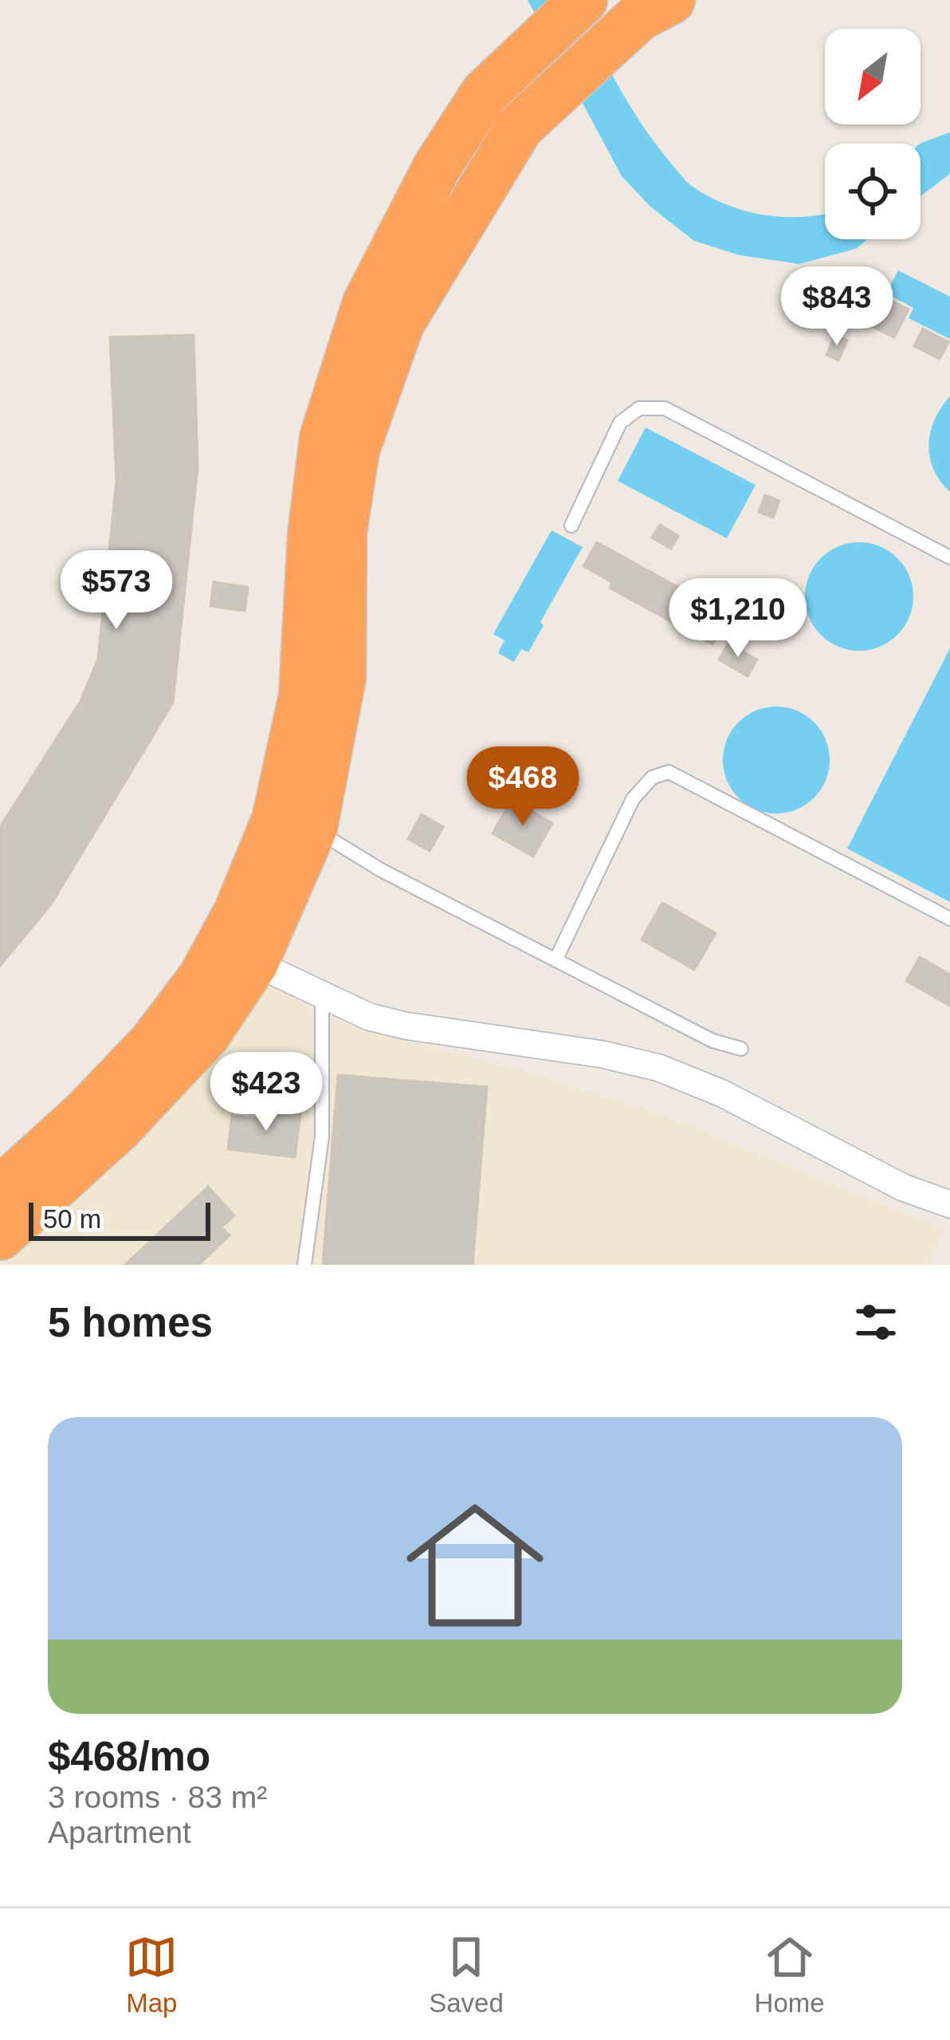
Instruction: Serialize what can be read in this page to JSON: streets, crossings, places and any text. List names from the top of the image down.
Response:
{
  "scale_bar": "50 m",
  "north": "bottom left",
  "page": {
    "price": [
      "$843",
      "$573",
      "$1,210",
      "$468",
      "$423"
    ],
    "scale": "50 m",
    "heading": "5 homes",
    "list": [
      {
        "name": "$468/mo",
        "note": "3 rooms · 83 m² · Apartment"
      }
    ],
    "tabs": ["Map", "Saved", "Home"]
  }
}
